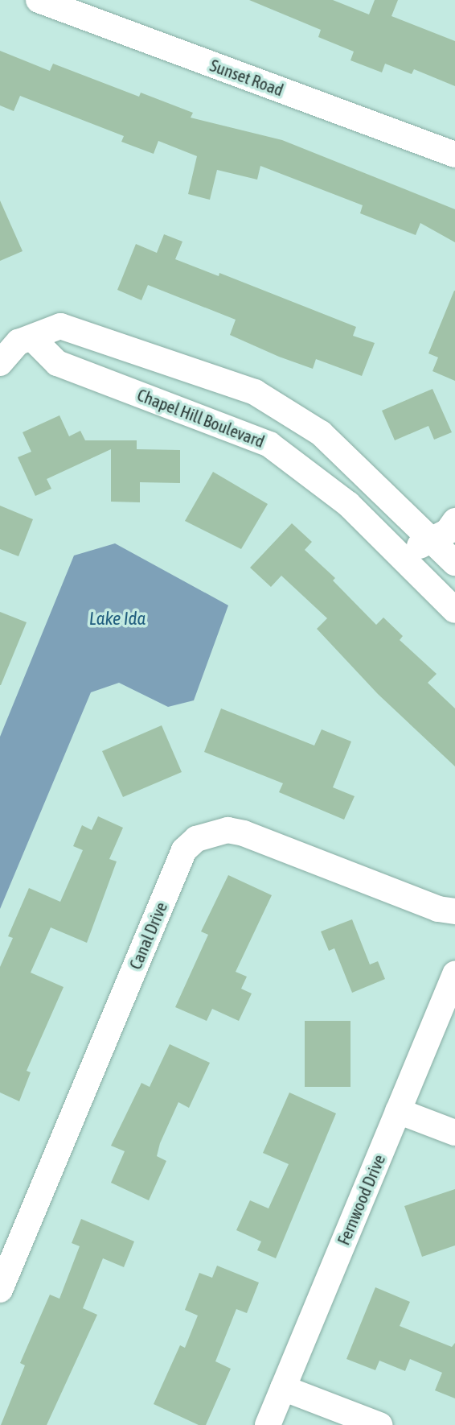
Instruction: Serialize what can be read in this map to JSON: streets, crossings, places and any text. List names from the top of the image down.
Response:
{
  "streets": {
    "street": [
      "Sunset Road",
      "Chapel Hill Boulevard",
      "Canal Drive",
      "Fernwood Drive"
    ]
  },
  "water": ["Lake Ida"]
}
